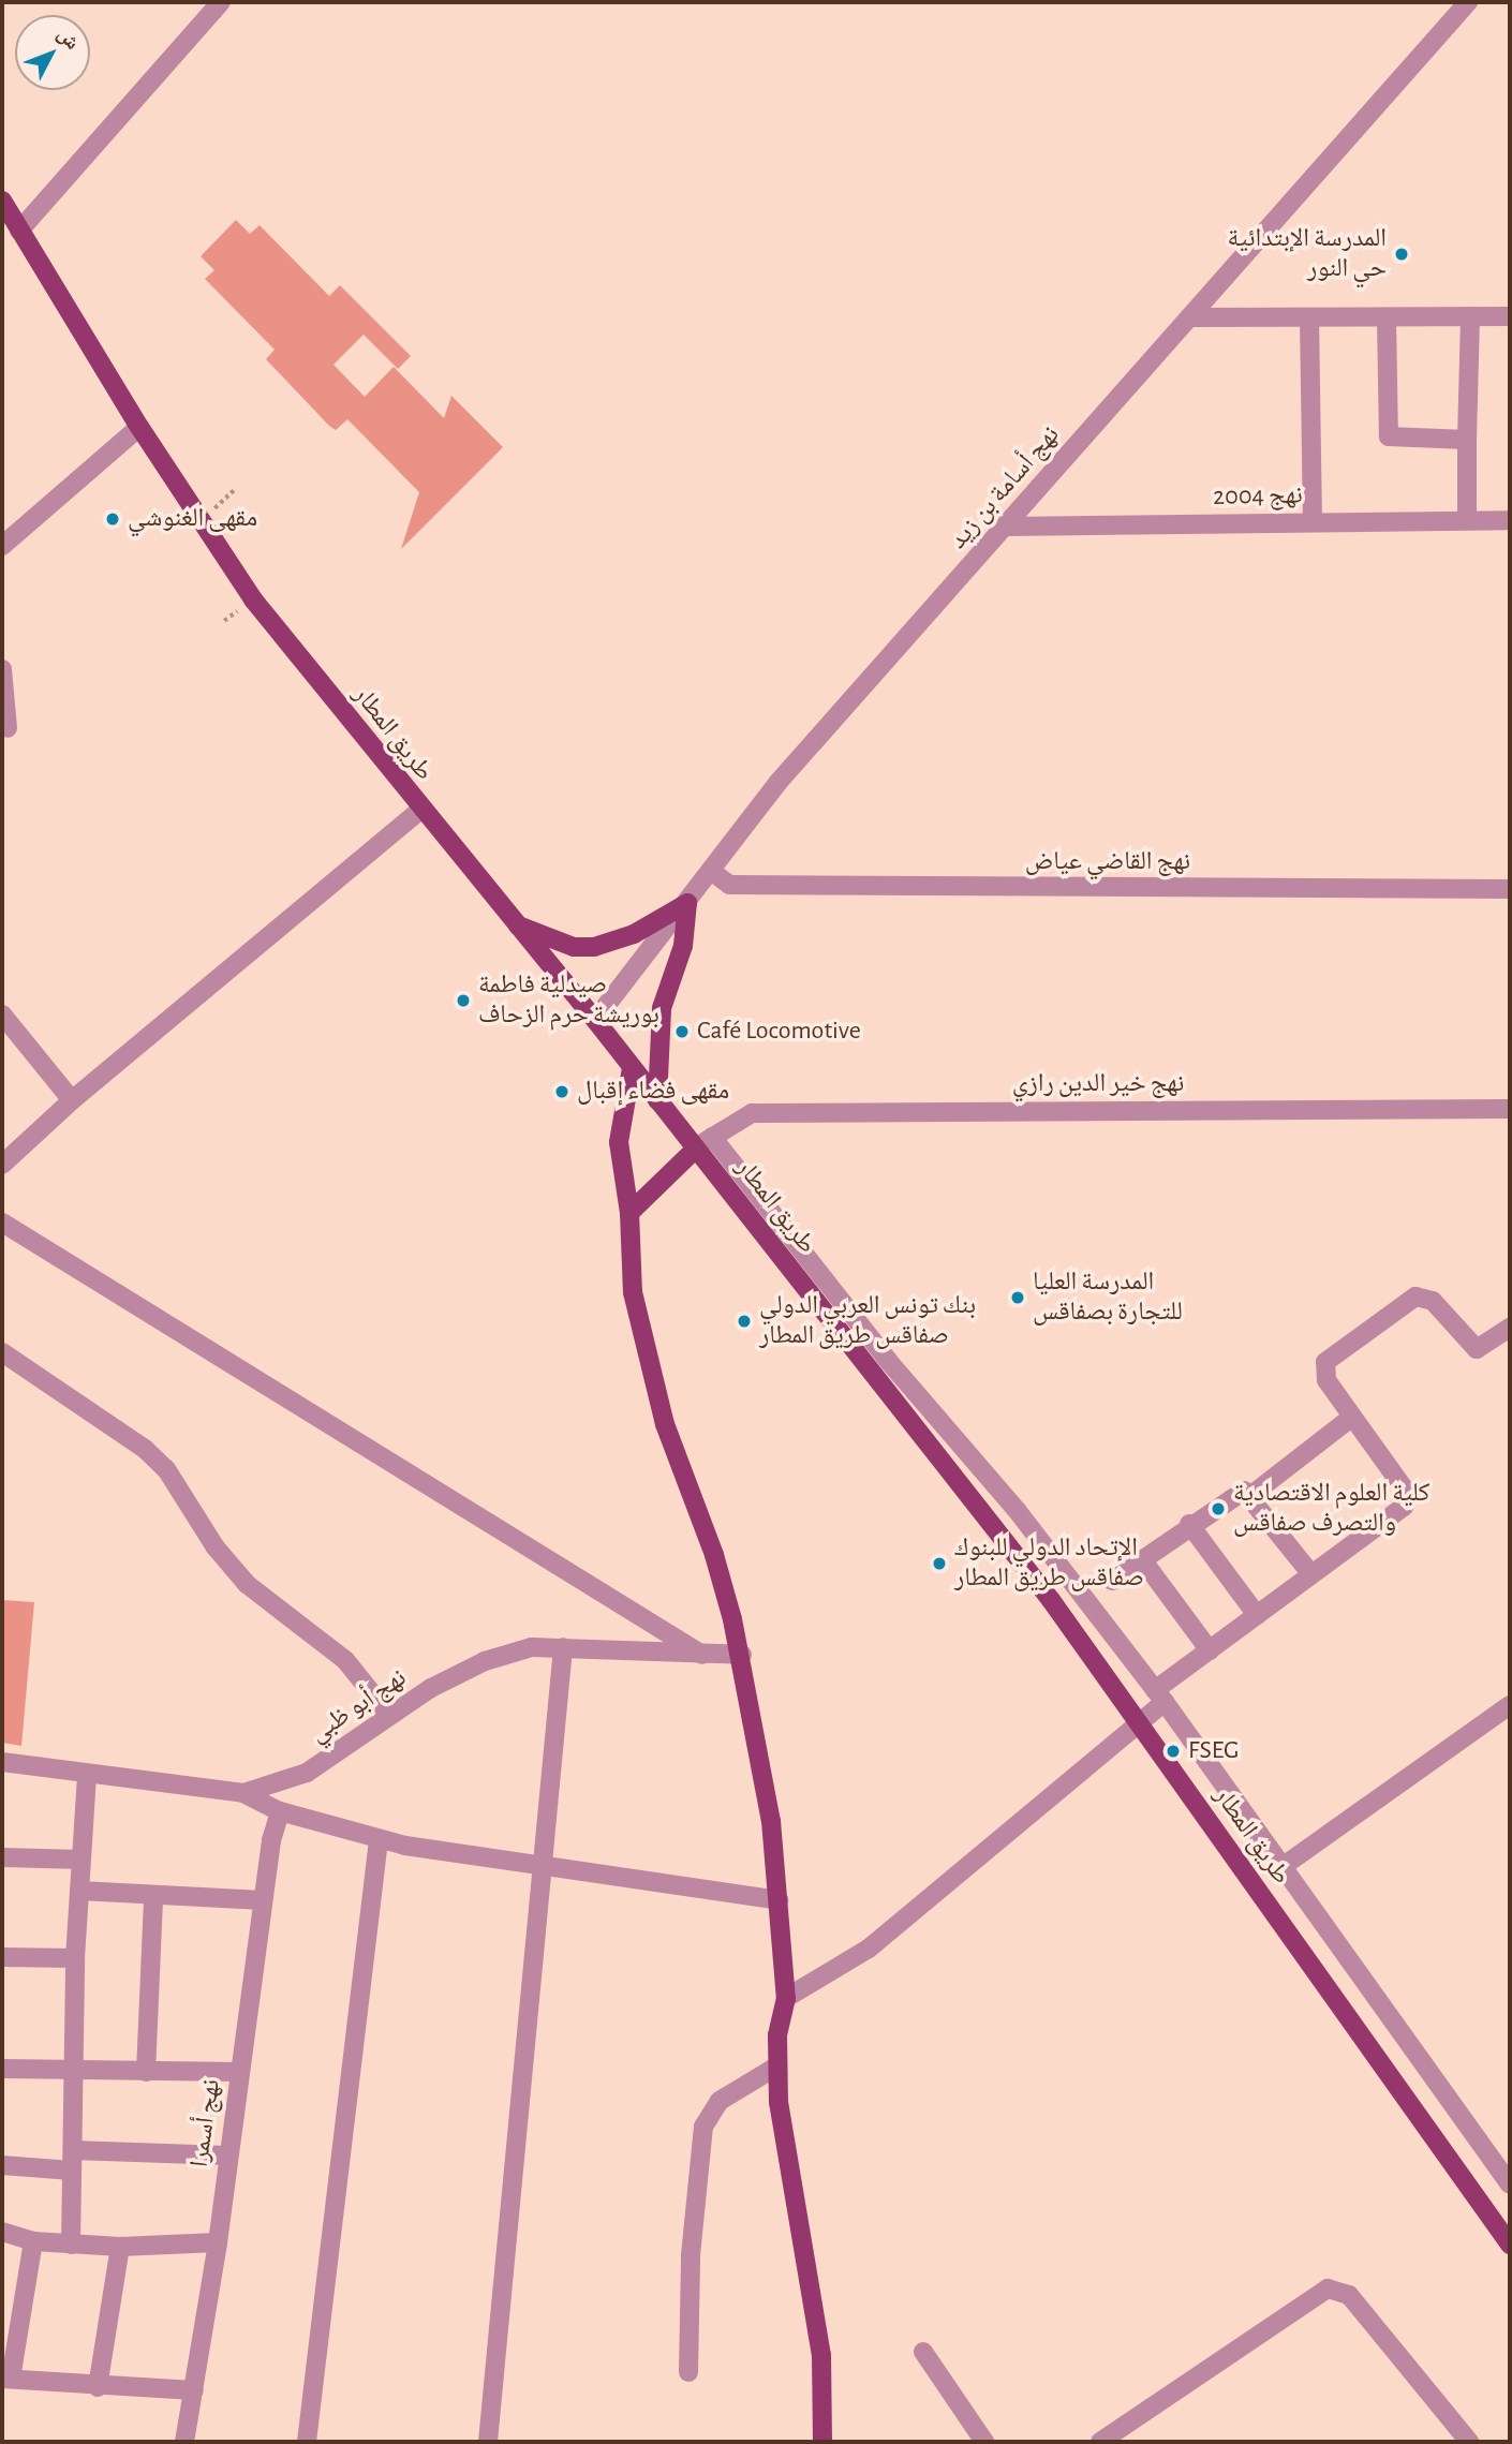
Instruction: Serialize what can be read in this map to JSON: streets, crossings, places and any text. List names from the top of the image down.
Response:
{
  "streets": {
    "main road": ["طريق المطار"],
    "street": [
      "نهج أسامة بن زيد",
      "نهج 2004",
      "نهج القاضي عياض",
      "نهج خير الدين رازي",
      "نهج أبو ظبي",
      "نهج أسمرا"
    ]
  },
  "crossings": [
    ["نهج أسامة بن زيد", "نهج 2004"],
    ["نهج أسامة بن زيد", "طريق المطار"],
    ["نهج أسامة بن زيد", "نهج القاضي عياض"],
    ["طريق المطار", "نهج خير الدين رازي"]
  ],
  "places": [
    "المدرسة الإبتدائية حي النور",
    "مقهى الغنوشي",
    "صيدلية فاطمة بوريشة حرم الزحاف",
    "Café Locomotive",
    "مقهى فضاء إقبال",
    "المدرسة العليا للتجارة بصفاقس",
    "بنك تونس العربي الدولي صفاقس طريق المطار",
    "كلية العلوم الاقتصادية والتصرف صفاقس",
    "الإتحاد الدولي للبنوك صفاقس طريق المطار",
    "FSEG"
  ],
  "north": "top right"
}
